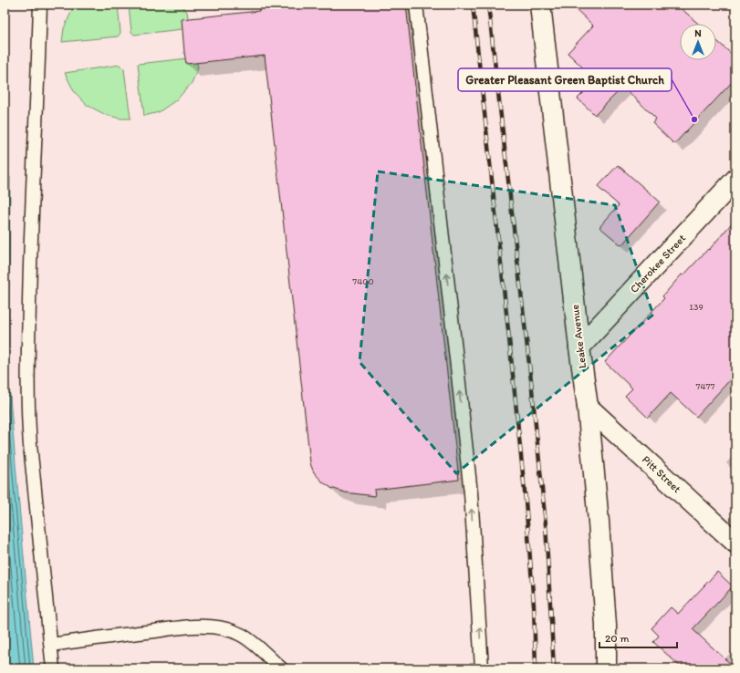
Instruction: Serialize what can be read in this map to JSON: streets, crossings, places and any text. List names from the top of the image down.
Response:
{
  "streets": {
    "street": ["Cherokee Street", "Leake Avenue", "Pitt Street"]
  },
  "crossings": [
    ["Cherokee Street", "Leake Avenue"],
    ["Leake Avenue", "Pitt Street"]
  ],
  "places": ["Greater Pleasant Green Baptist Church"],
  "house_numbers": ["7400", "139", "7477"],
  "scale_bar": "20 m",
  "north": "top"
}
